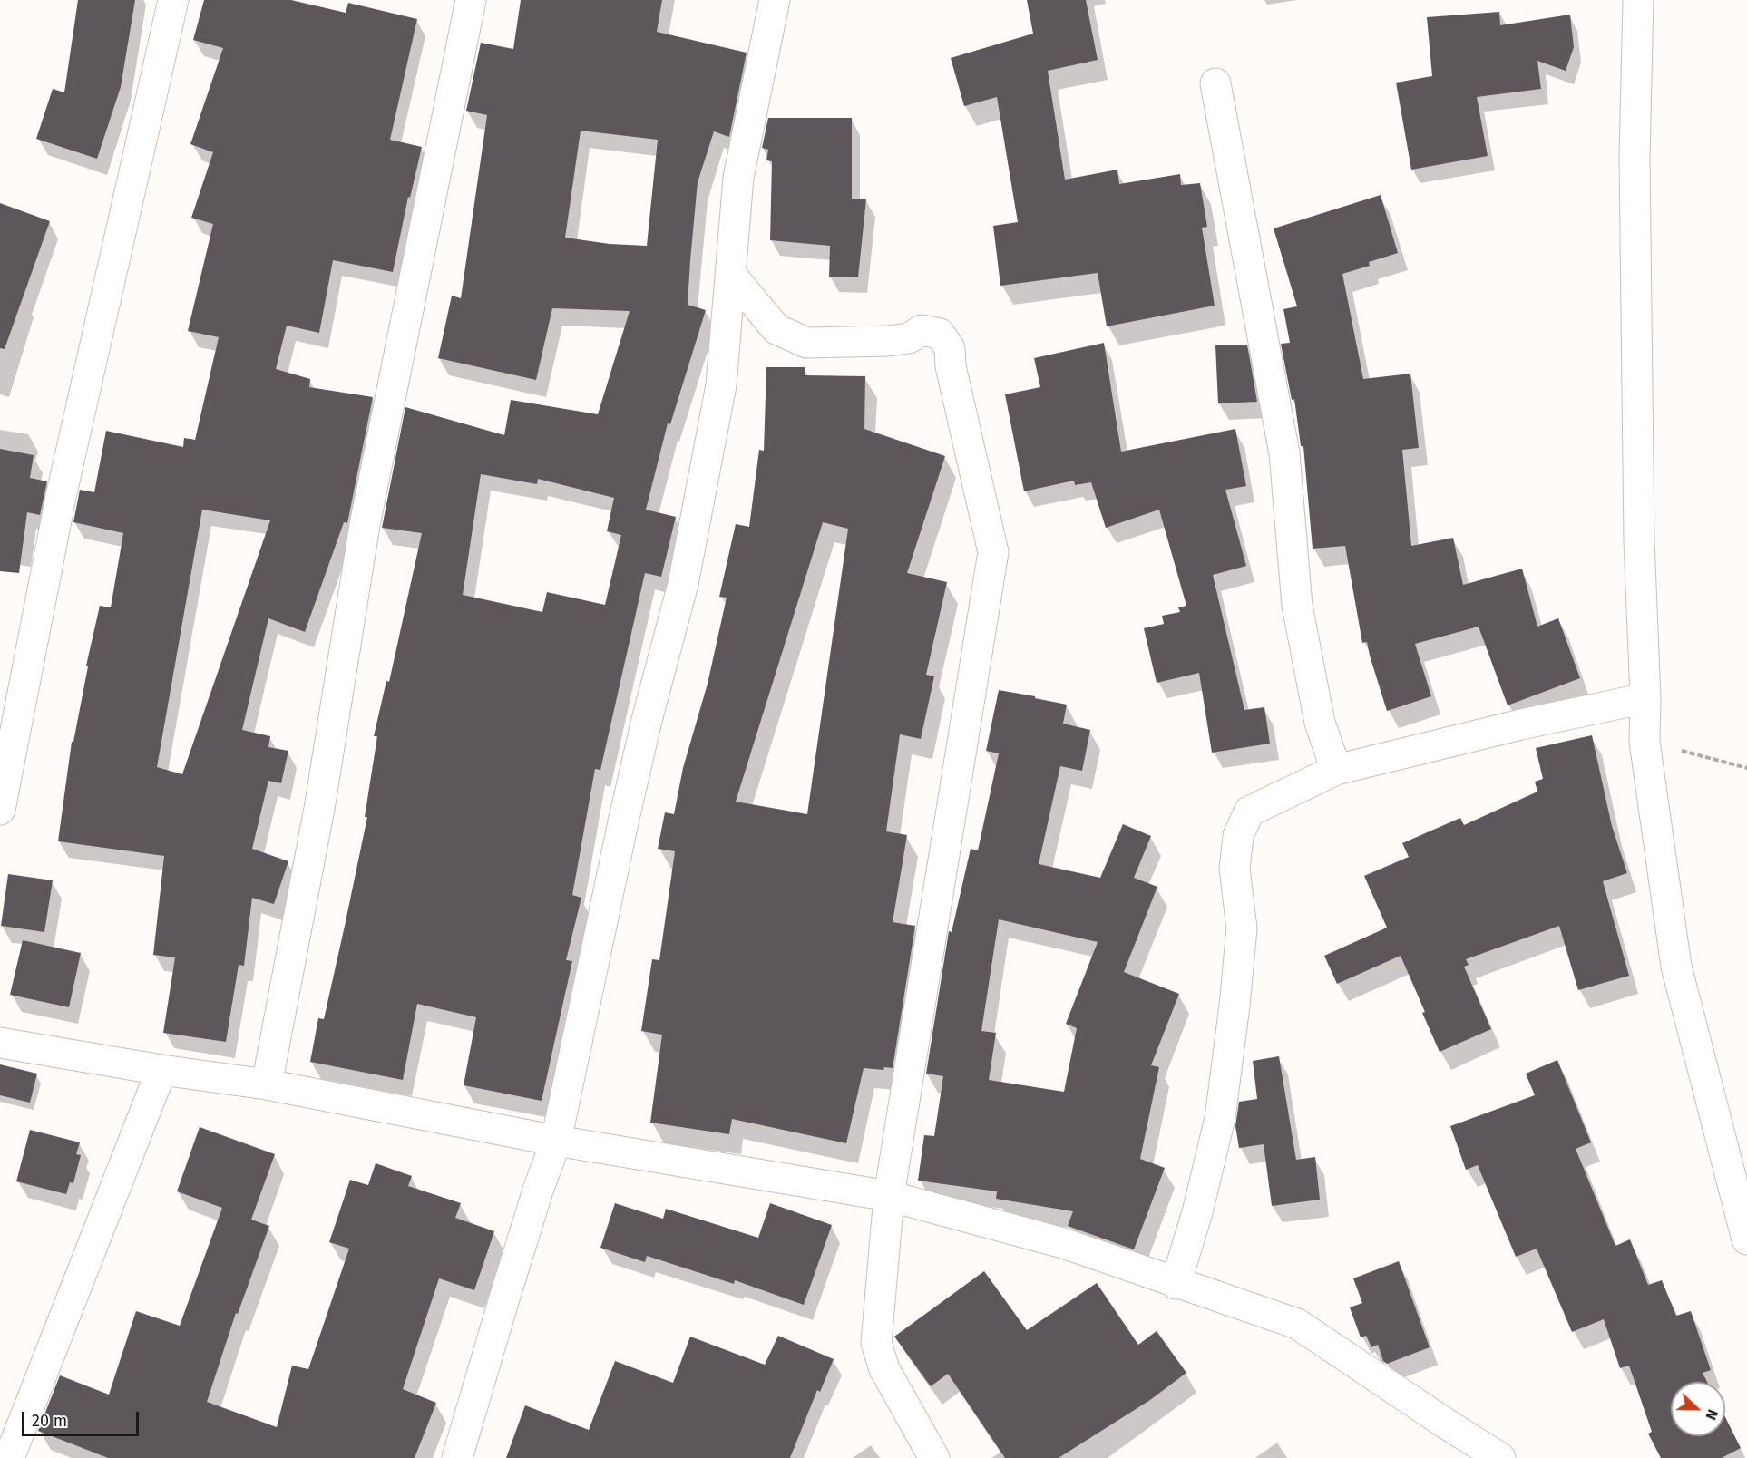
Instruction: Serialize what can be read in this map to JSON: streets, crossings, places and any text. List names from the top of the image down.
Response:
{
  "scale_bar": "20 m",
  "north": "right"
}
